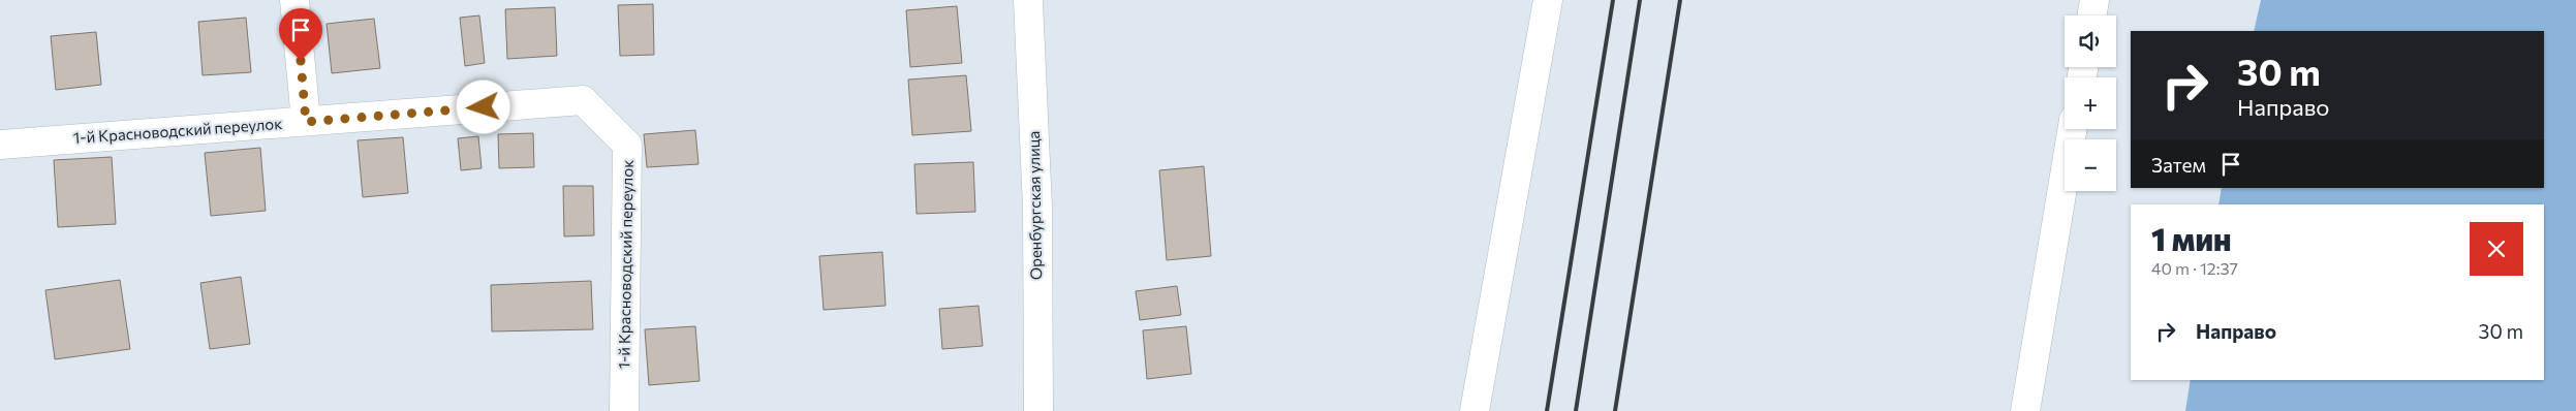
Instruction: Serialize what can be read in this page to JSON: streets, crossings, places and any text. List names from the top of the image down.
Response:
{
  "streets": {
    "street": ["1-й Красноводский переулок", "Оренбургская улица"]
  },
  "page": {
    "map_buttons": ["+", "−"],
    "turn": ["30 m", "Направо"],
    "then": "Затем",
    "heading": ["1 мин", "40 m · 12:37"],
    "list": [
      {
        "name": "Направо",
        "value": "30 m"
      }
    ]
  }
}
